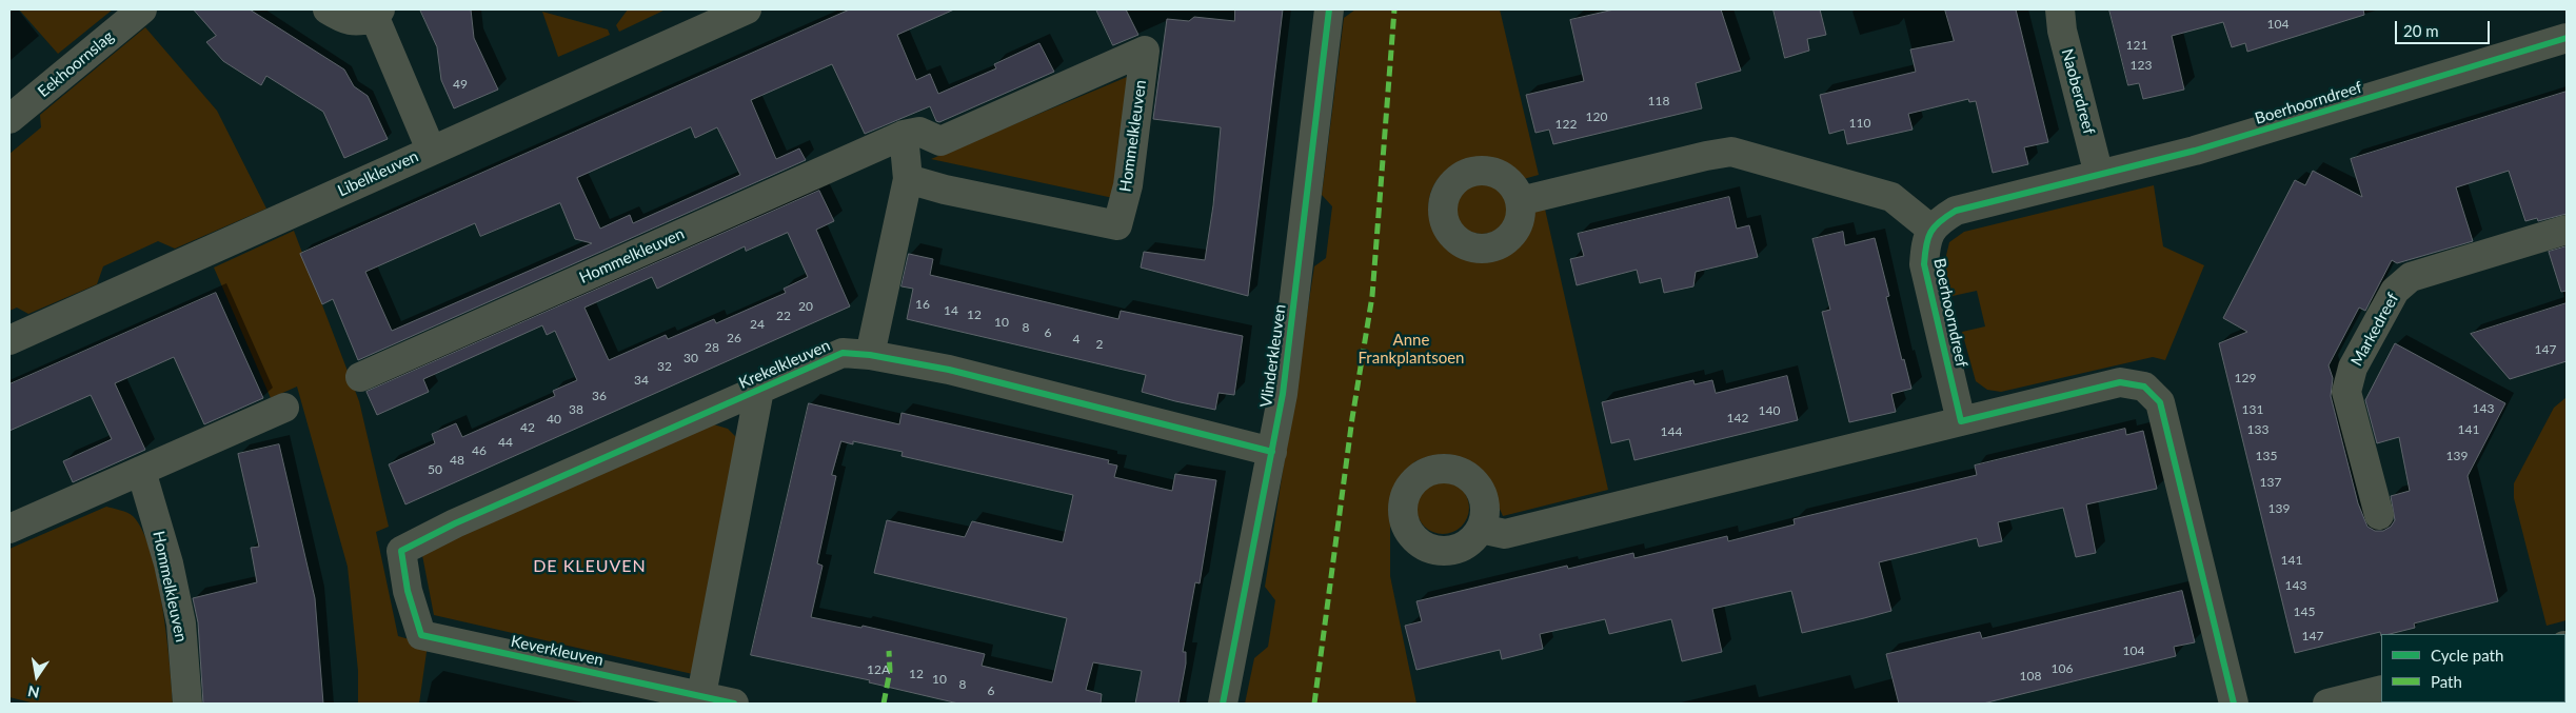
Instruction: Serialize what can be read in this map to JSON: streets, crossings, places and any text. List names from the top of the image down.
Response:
{
  "streets": {
    "street": [
      "Eekhoornslag",
      "Naoberdreef",
      "Boerhoorndreef",
      "Hommelkleuven",
      "Libelkleuven",
      "Markedreef",
      "Vlinderkleuven",
      "Krekelkleuven",
      "Keverkleuven"
    ]
  },
  "crossings": [
    ["Naoberdreef", "Boerhoorndreef"],
    ["Vlinderkleuven", "Krekelkleuven"],
    ["Krekelkleuven", "Keverkleuven"]
  ],
  "districts": ["DE KLEUVEN"],
  "parks": ["Anne Frankplantsoen"],
  "house_numbers": [
    "104",
    "121",
    "123",
    "49",
    "118",
    "120",
    "110",
    "122",
    "16",
    "20",
    "14",
    "12",
    "22",
    "10",
    "24",
    "8",
    "6",
    "26",
    "4",
    "2",
    "28",
    "147",
    "30",
    "32",
    "129",
    "34",
    "36",
    "143",
    "38",
    "131",
    "140",
    "142",
    "40",
    "42",
    "133",
    "141",
    "144",
    "44",
    "46",
    "135",
    "139",
    "48",
    "50",
    "137",
    "139",
    "141",
    "143",
    "145",
    "147",
    "104",
    "106",
    "12A",
    "12",
    "108",
    "10",
    "8",
    "6"
  ],
  "legend": ["Cycle path", "Path"],
  "scale_bar": "20 m",
  "north": "bottom"
}
